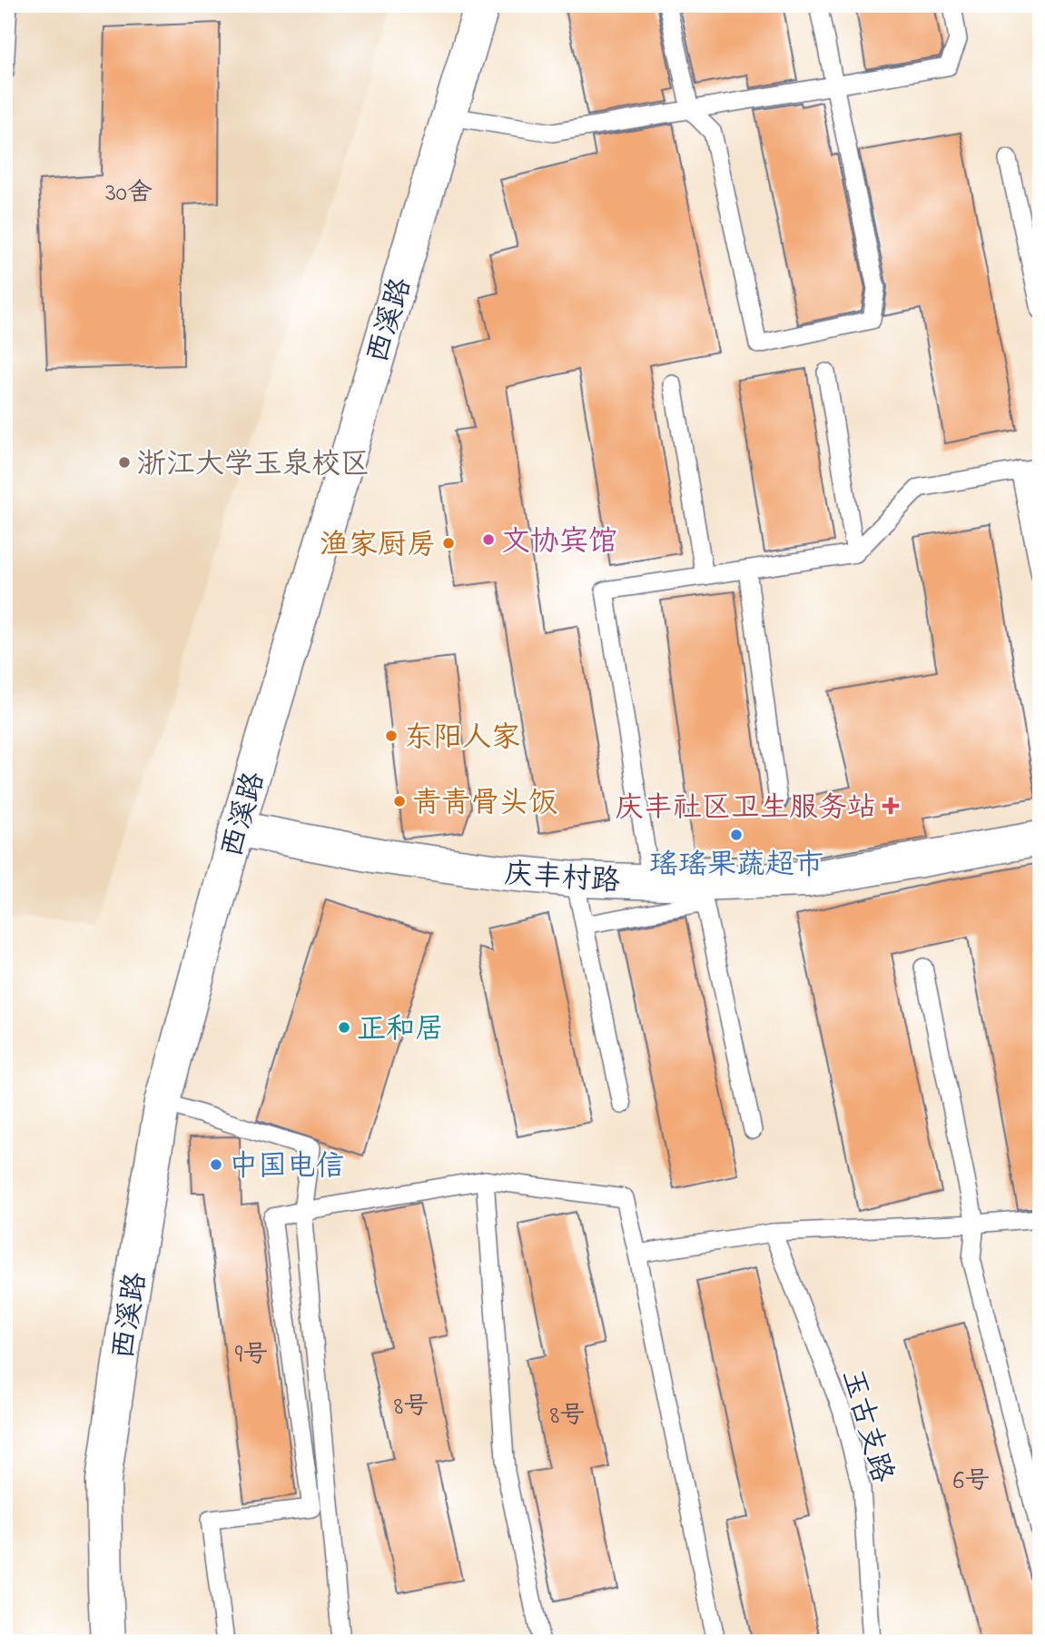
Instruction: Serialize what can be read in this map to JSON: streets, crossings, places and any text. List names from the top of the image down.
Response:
{
  "streets": {
    "main road": ["西溪路", "庆丰村路"],
    "lane": ["玉古支路"]
  },
  "crossings": [
    ["西溪路", "庆丰村路"]
  ],
  "places": {
    "other": [
      "浙江大学玉泉校区",
      "文协宾馆",
      "渔家厨房",
      "东阳人家",
      "青青骨头饭",
      "瑶瑶果蔬超市",
      "正和居",
      "中国电信"
    ],
    "health": ["庆丰社区卫生服务站"]
  },
  "house_numbers": [
    "30舍",
    "9号",
    "8号",
    "8号",
    "6号"
  ]
}
